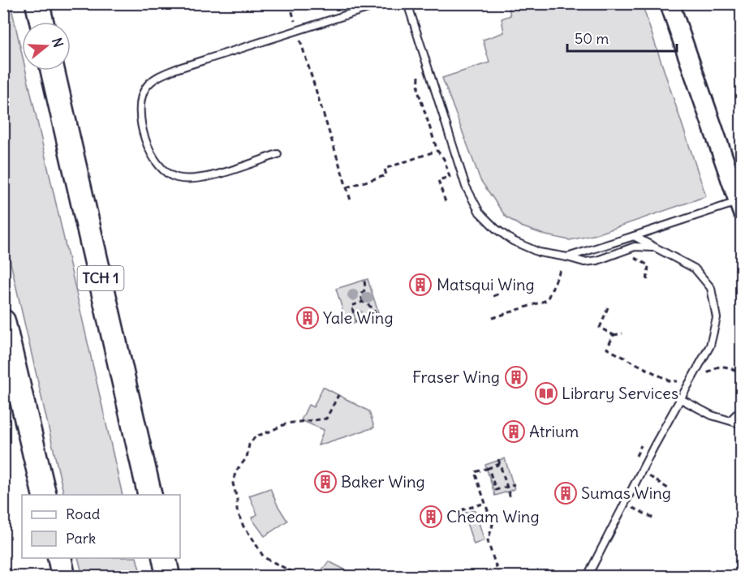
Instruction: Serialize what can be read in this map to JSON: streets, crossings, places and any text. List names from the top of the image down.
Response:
{
  "streets": {
    "highway": ["TCH 1"]
  },
  "places": {
    "building": [
      "Matsqui Wing",
      "Yale Wing",
      "Fraser Wing",
      "Atrium",
      "Baker Wing",
      "Sumas Wing",
      "Cheam Wing"
    ],
    "library": ["Library Services"]
  },
  "legend": ["Road", "Park"],
  "scale_bar": "50 m",
  "north": "right"
}
